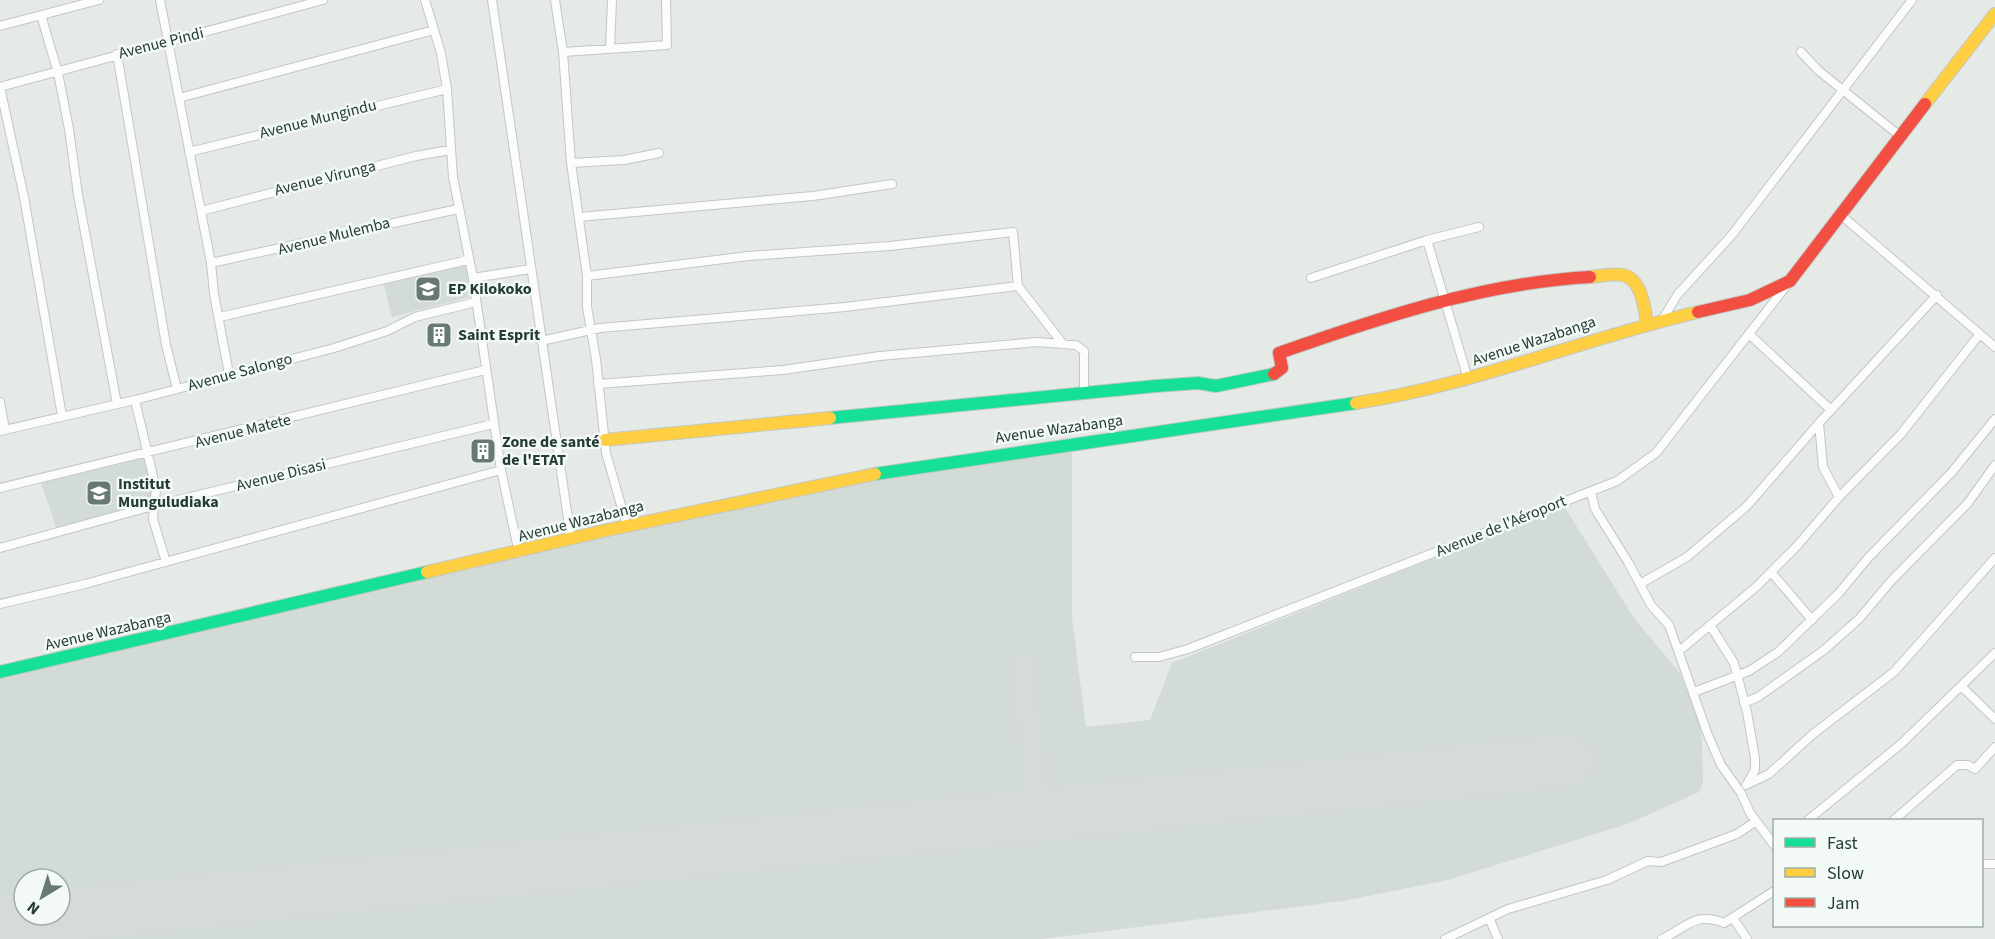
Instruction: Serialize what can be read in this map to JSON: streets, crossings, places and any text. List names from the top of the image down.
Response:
{
  "streets": {
    "main road": ["Avenue Wazabanga"],
    "street": [
      "Avenue Pindi",
      "Avenue Mungindu",
      "Avenue Virunga",
      "Avenue Mulemba",
      "Avenue Salongo",
      "Avenue Matete",
      "Avenue Disasi",
      "Avenue de l'Aéroport"
    ]
  },
  "crossings": [
    ["Avenue Wazabanga", "Avenue de l'Aéroport"]
  ],
  "places": {
    "school or university": ["EP Kilokoko", "Institut Munguludiaka"],
    "building": ["Saint Esprit", "Zone de santé de l'ETAT"]
  },
  "legend": ["Fast", "Slow", "Jam"],
  "north": "bottom left"
}
